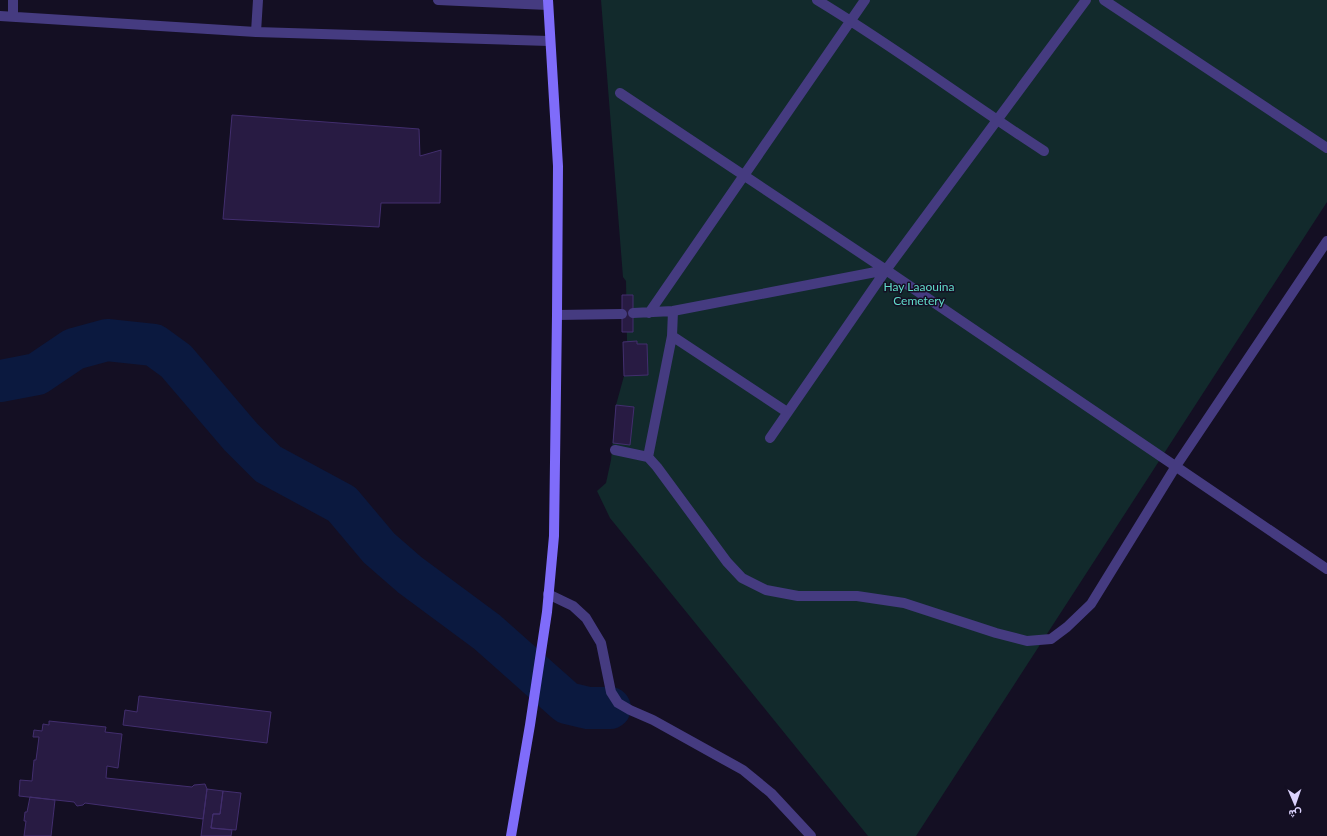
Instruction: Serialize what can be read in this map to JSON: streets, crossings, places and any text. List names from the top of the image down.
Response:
{
  "parks": ["Hay Laaouina Cemetery"],
  "north": "bottom"
}
